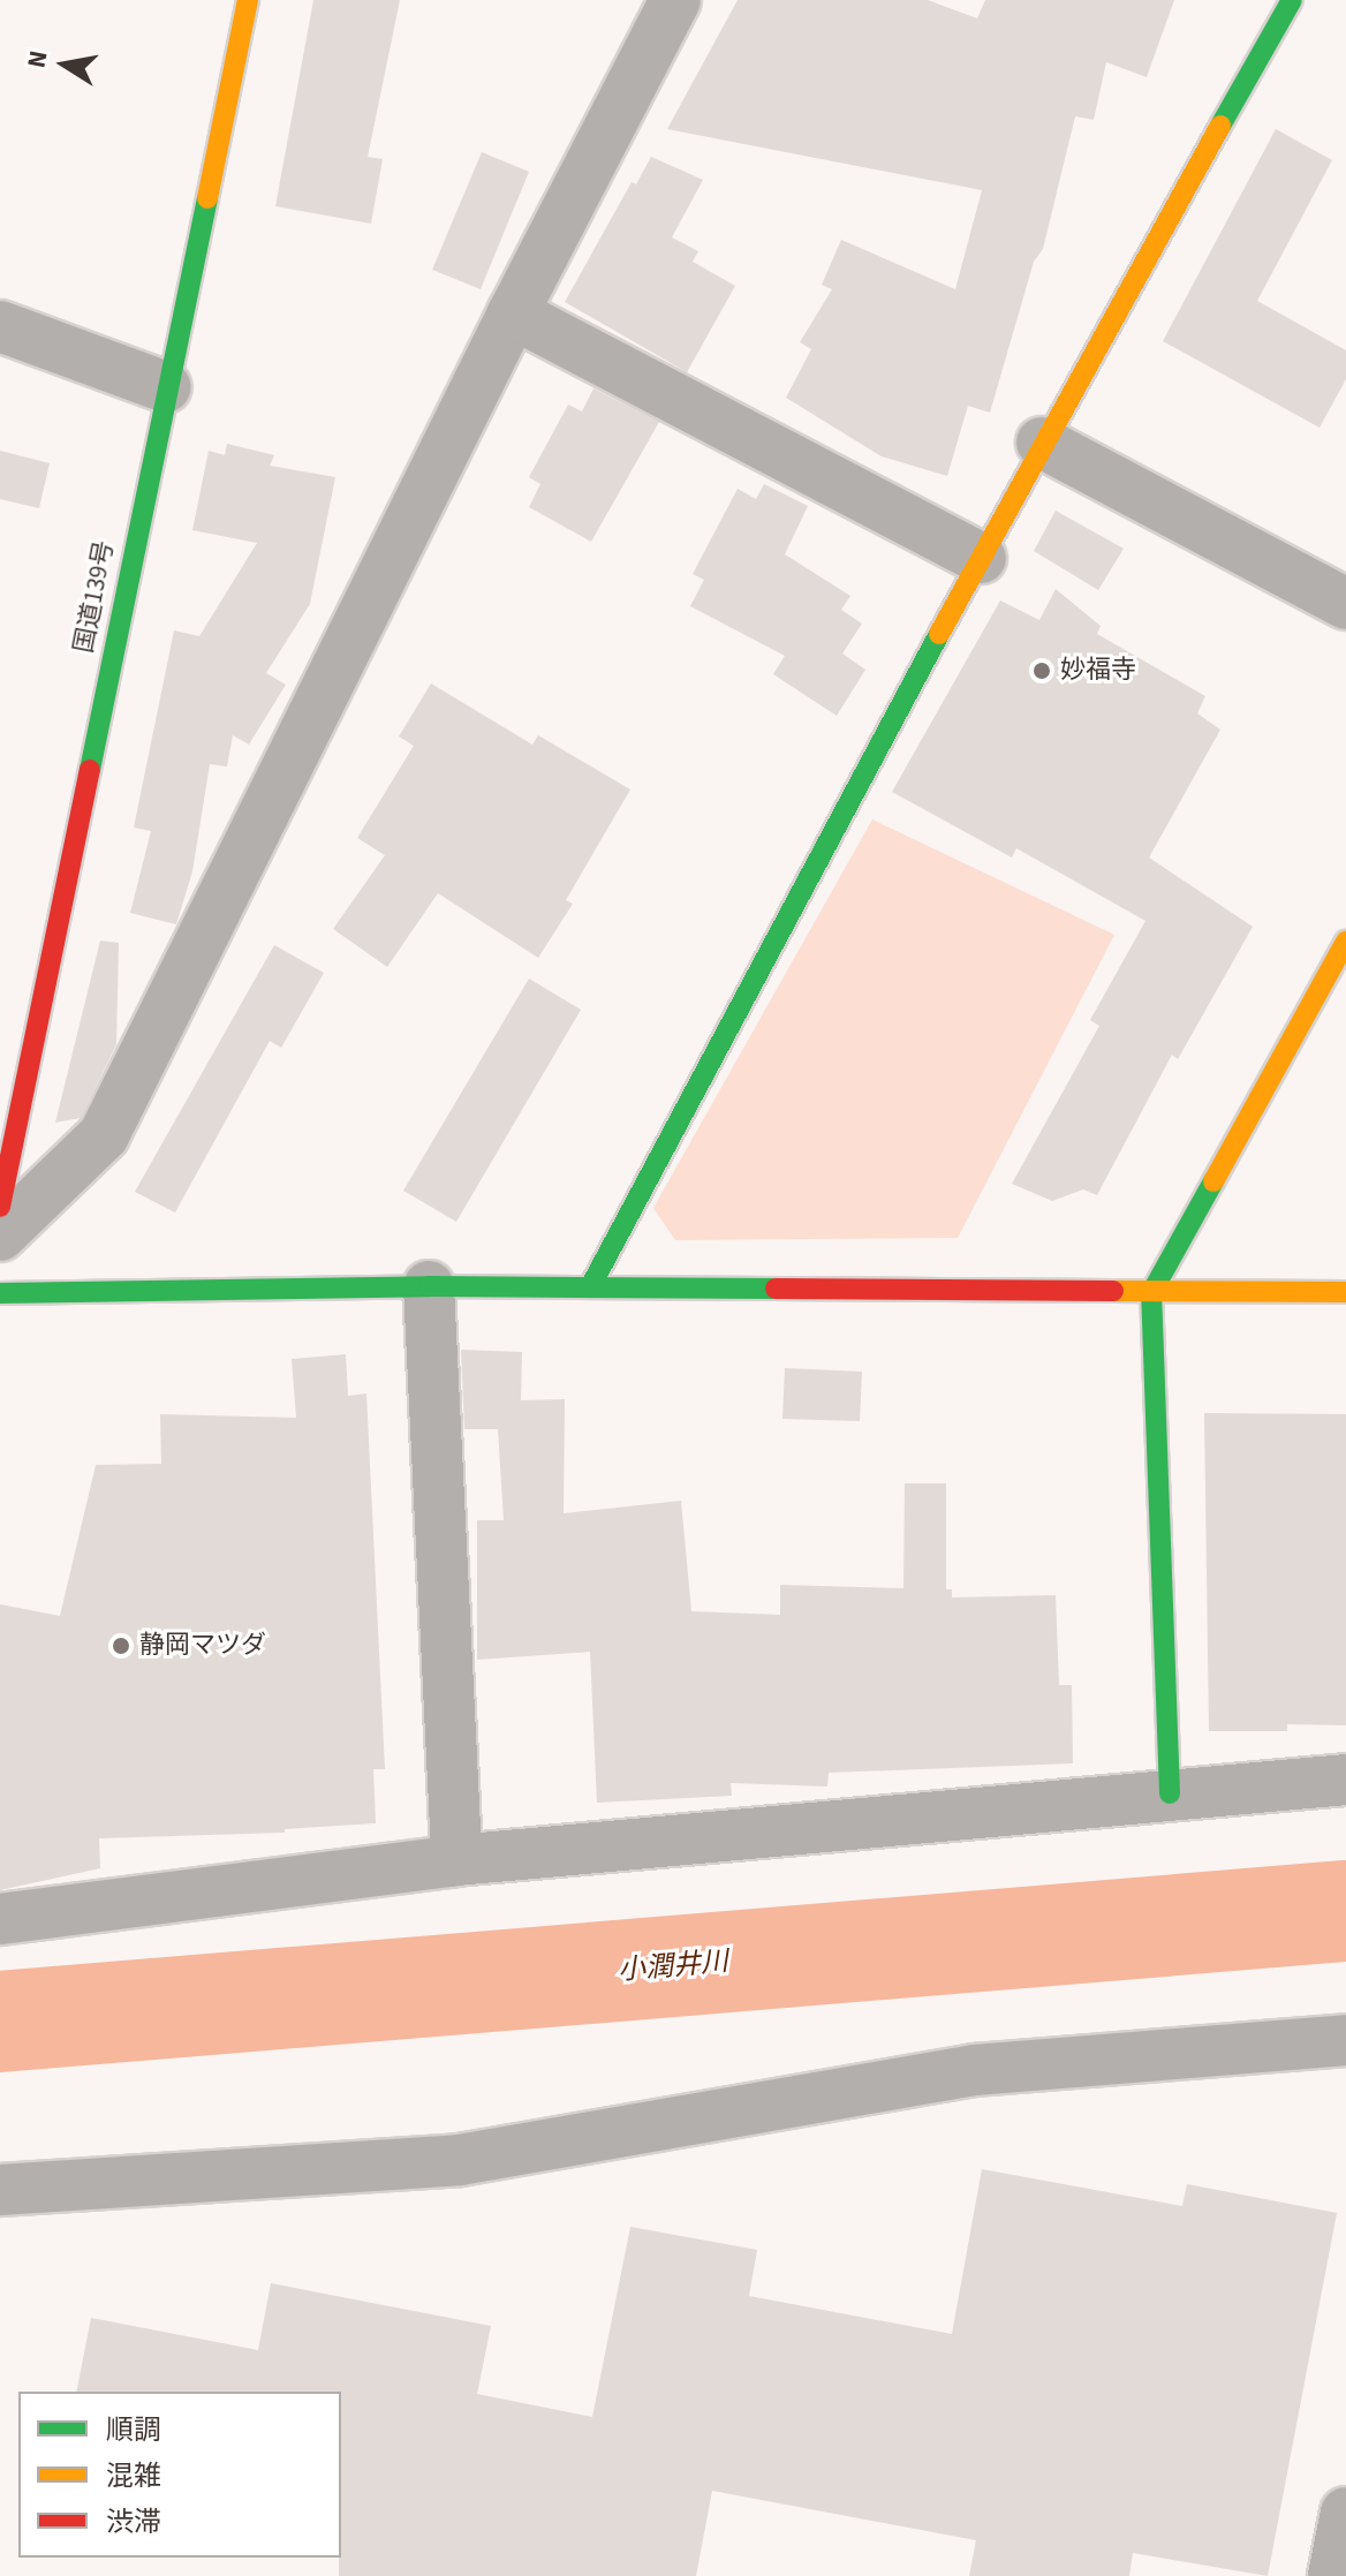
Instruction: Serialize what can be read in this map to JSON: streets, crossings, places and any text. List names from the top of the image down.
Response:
{
  "streets": {
    "main road": ["国道139号"]
  },
  "water": ["小潤井川"],
  "places": ["妙福寺", "静岡マツダ"],
  "legend": ["順調", "混雑", "渋滞"],
  "north": "left"
}
